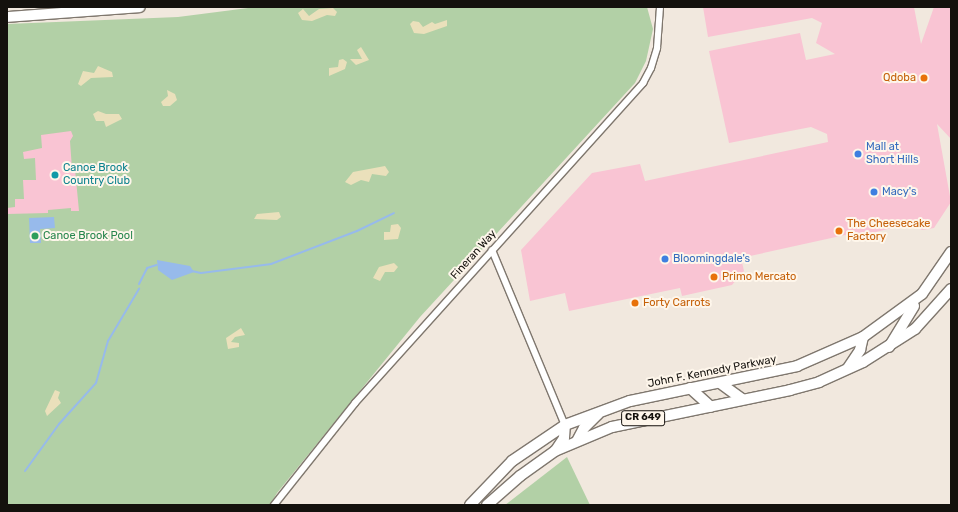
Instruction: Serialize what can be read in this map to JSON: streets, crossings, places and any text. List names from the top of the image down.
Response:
{
  "streets": {
    "main road": ["John F. Kennedy Parkway", "CR 649"],
    "street": ["Fineran Way"]
  },
  "places": [
    "Qdoba",
    "Mall at Short Hills",
    "Canoe Brook Country Club",
    "Macy's",
    "The Cheesecake Factory",
    "Canoe Brook Pool",
    "Bloomingdale's",
    "Primo Mercato",
    "Forty Carrots"
  ]
}
